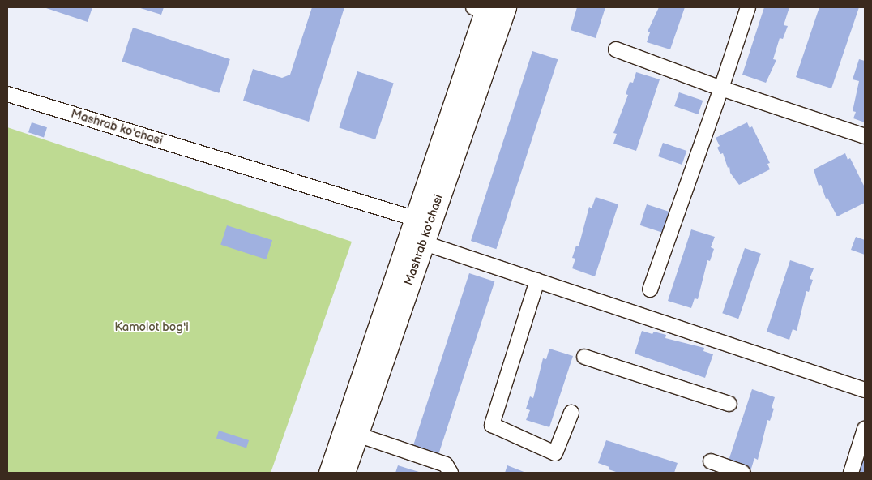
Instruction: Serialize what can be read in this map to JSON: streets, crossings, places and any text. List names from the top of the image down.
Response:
{
  "streets": {
    "main road": ["Mashrab ko'chasi"]
  },
  "parks": ["Kamolot bog'i"]
}
